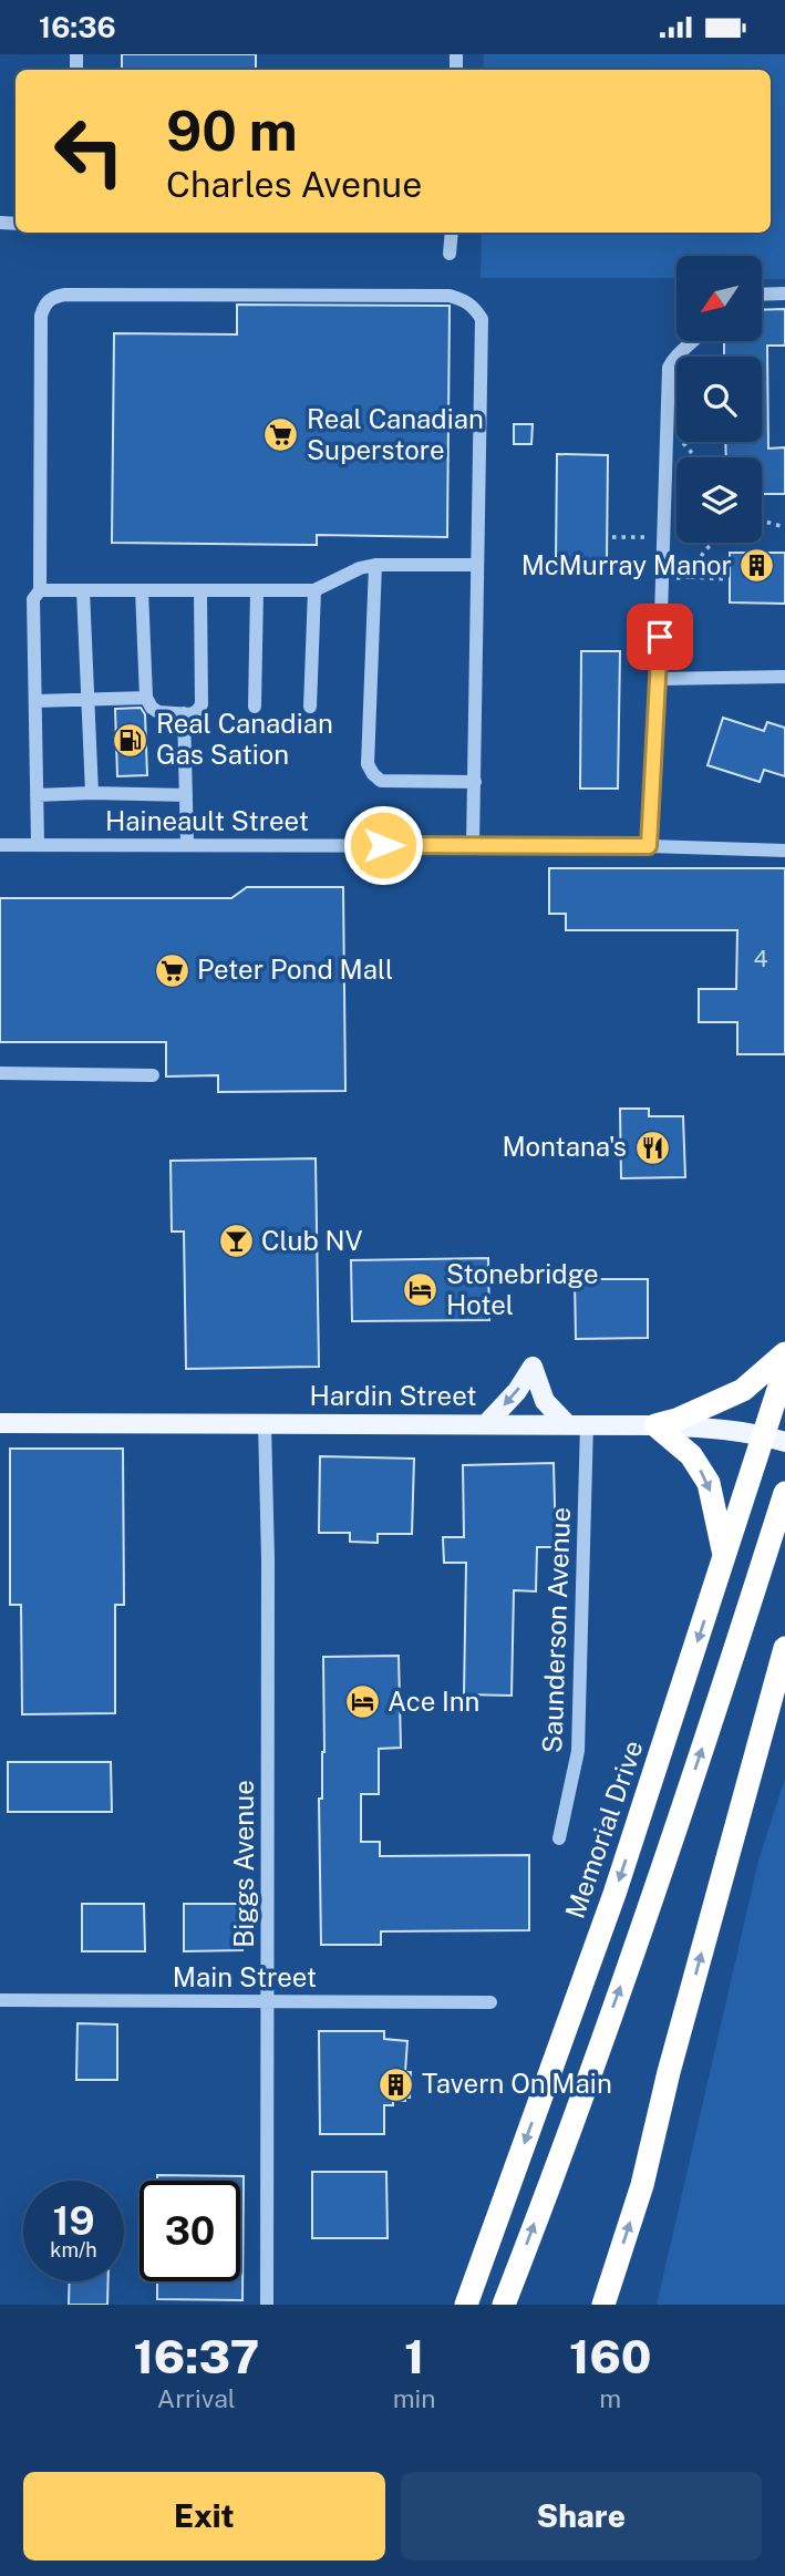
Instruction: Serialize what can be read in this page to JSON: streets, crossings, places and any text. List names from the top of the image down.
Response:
{
  "streets": {
    "highway": ["Memorial Drive"],
    "main road": ["Hardin Street"],
    "street": [
      "Haineault Street",
      "Saunderson Avenue",
      "Biggs Avenue",
      "Main Street"
    ]
  },
  "crossings": [
    ["Hardin Street", "Saunderson Avenue"],
    ["Hardin Street", "Memorial Drive"],
    ["Hardin Street", "Biggs Avenue"],
    ["Biggs Avenue", "Main Street"]
  ],
  "places": {
    "supermarket": ["Real Canadian Superstore", "Peter Pond Mall"],
    "building": ["McMurray Manor", "Tavern On Main"],
    "fuel station": ["Real Canadian Gas Sation"],
    "restaurant": ["Montana's"],
    "bar": ["Club NV"],
    "hotel": ["Stonebridge Hotel", "Ace Inn"]
  },
  "house_numbers": ["4"],
  "north": "bottom left",
  "page": {
    "status": "16:36",
    "turn": ["90 m", "Charles Avenue"],
    "speed": "19 km/h",
    "limit": "30",
    "eta": [
      "16:37",
      "Arrival",
      "1",
      "min",
      "160",
      "m"
    ],
    "buttons": ["Exit", "Share"]
  }
}
